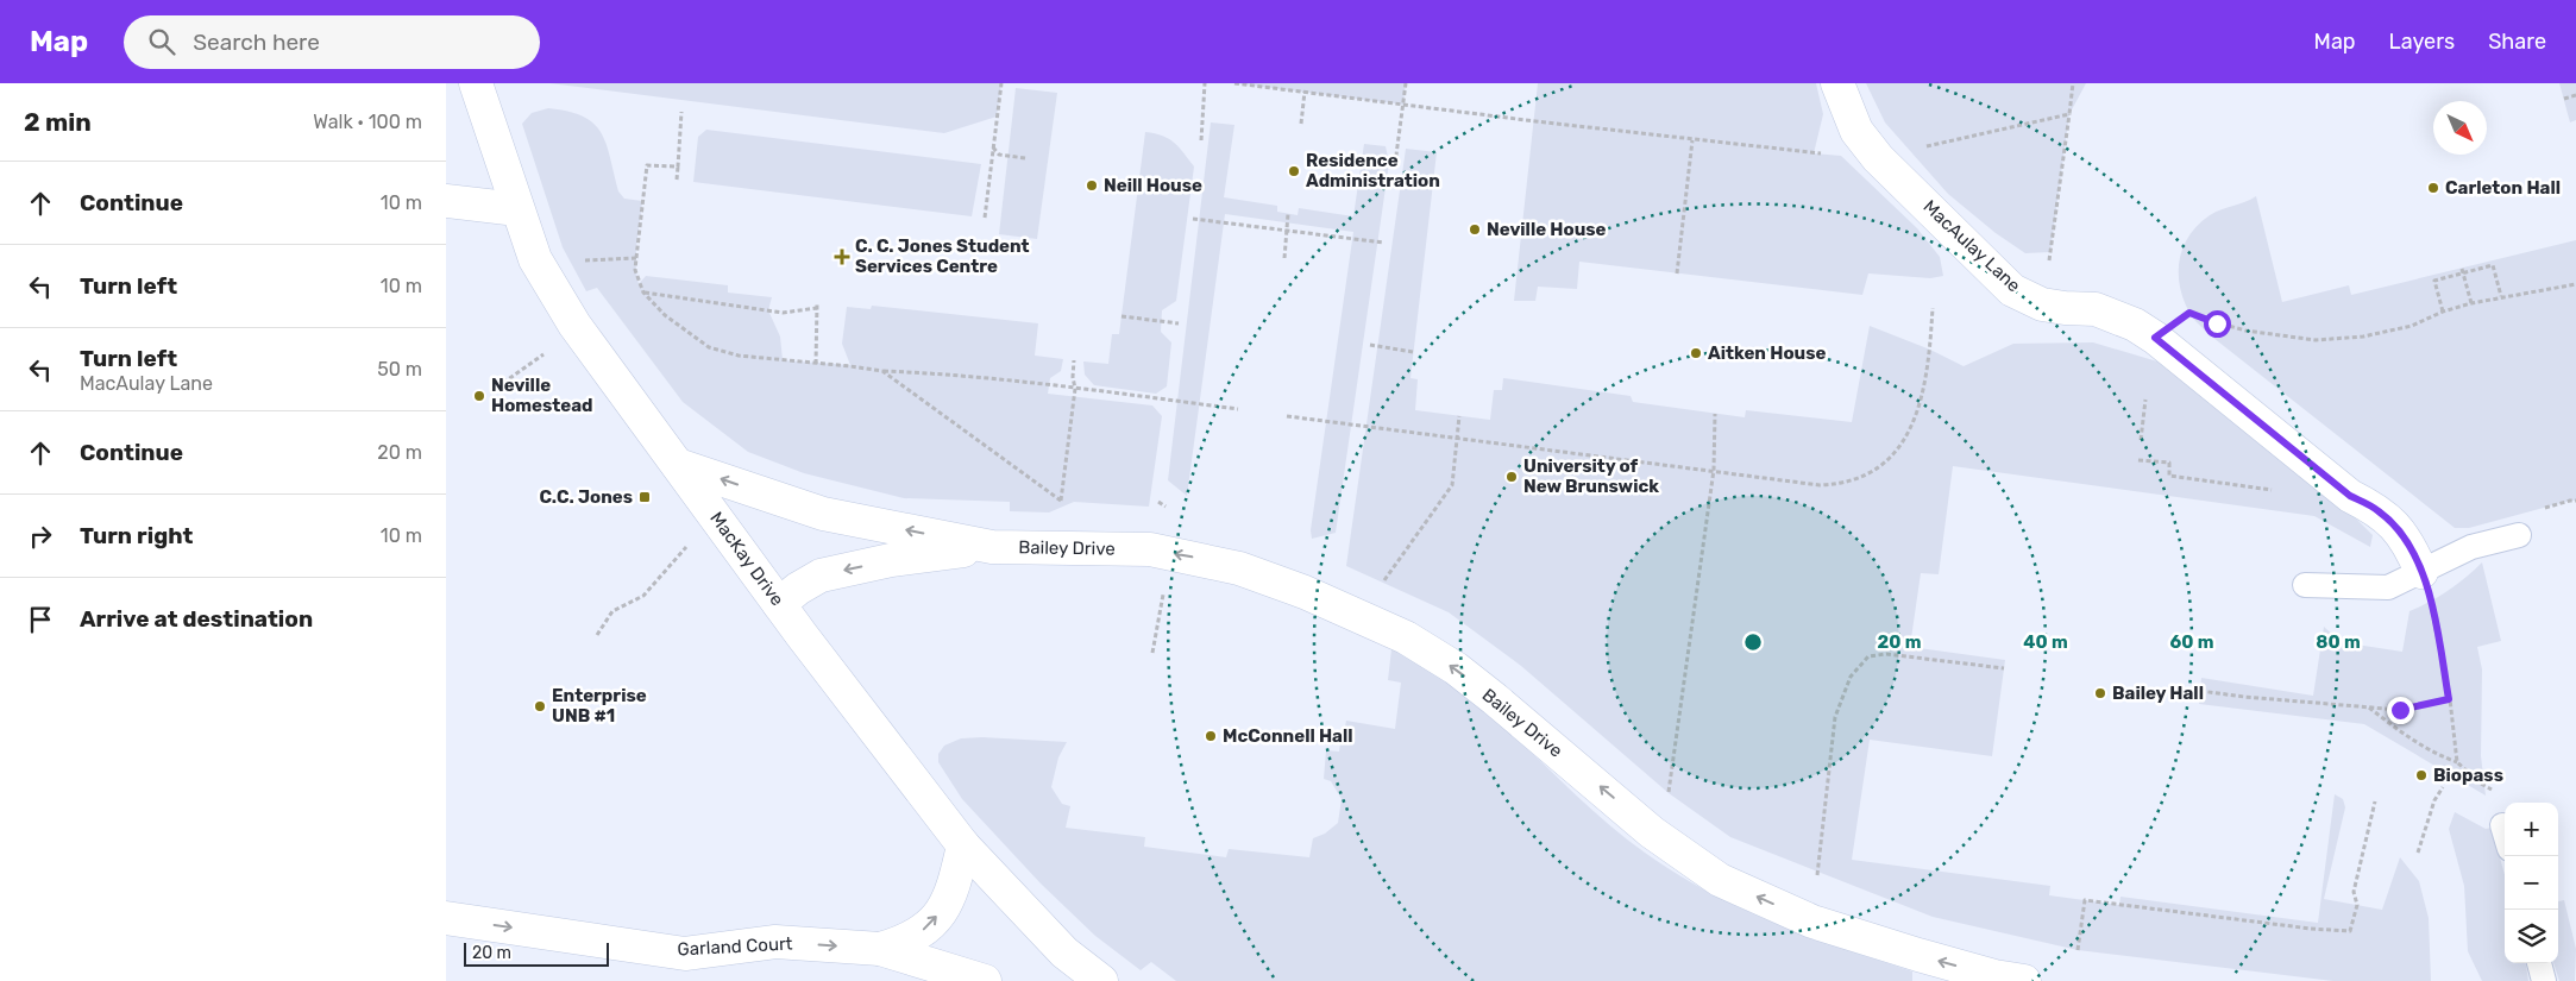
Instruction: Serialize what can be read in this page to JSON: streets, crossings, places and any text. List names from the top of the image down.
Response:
{
  "streets": {
    "street": [
      "MacAulay Lane",
      "Bailey Drive",
      "MacKay Drive",
      "Garland Court"
    ]
  },
  "crossings": [
    ["Bailey Drive", "MacKay Drive"]
  ],
  "one_way": ["Bailey Drive", "Garland Court"],
  "places": {
    "other": [
      "Residence Administration",
      "Neill House",
      "Carleton Hall",
      "Neville House",
      "Aitken House",
      "Neville Homestead",
      "University of New Brunswick",
      "Bailey Hall",
      "Enterprise UNB #1",
      "McConnell Hall",
      "Biopass"
    ],
    "health": ["C. C. Jones Student Services Centre"],
    "transit": ["C.C. Jones"]
  },
  "scale_bar": "20 m",
  "north": "bottom right",
  "page": {
    "header": "Map",
    "search": "Search here",
    "nav": ["Map", "Layers", "Share"],
    "heading": ["2 min", "Walk · 100 m"],
    "list": [
      ["Continue", "10 m"],
      ["Turn left", "10 m"],
      ["Turn left", "MacAulay Lane", "50 m"],
      ["Continue", "20 m"],
      ["Turn right", "10 m"],
      "Arrive at destination"
    ],
    "map_buttons": ["+", "−"],
    "scale": "20 m"
  },
  "rings": [
    "20 m",
    "40 m",
    "60 m",
    "80 m"
  ]
}
